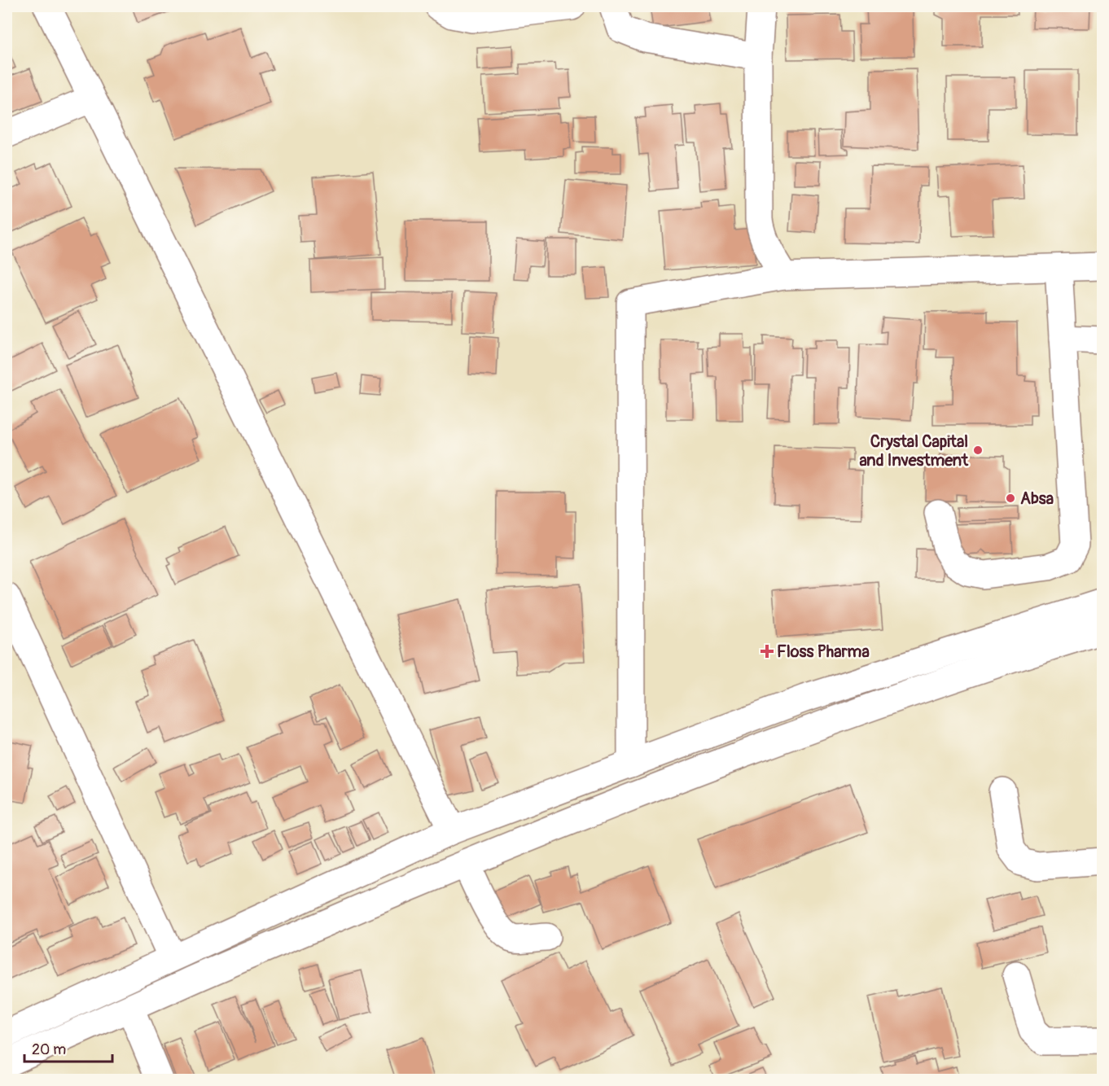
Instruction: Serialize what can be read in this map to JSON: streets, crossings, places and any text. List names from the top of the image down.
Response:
{
  "places": {
    "other": ["Crystal Capital and Investment", "Absa"],
    "health": ["Floss Pharma"]
  },
  "scale_bar": "20 m"
}
